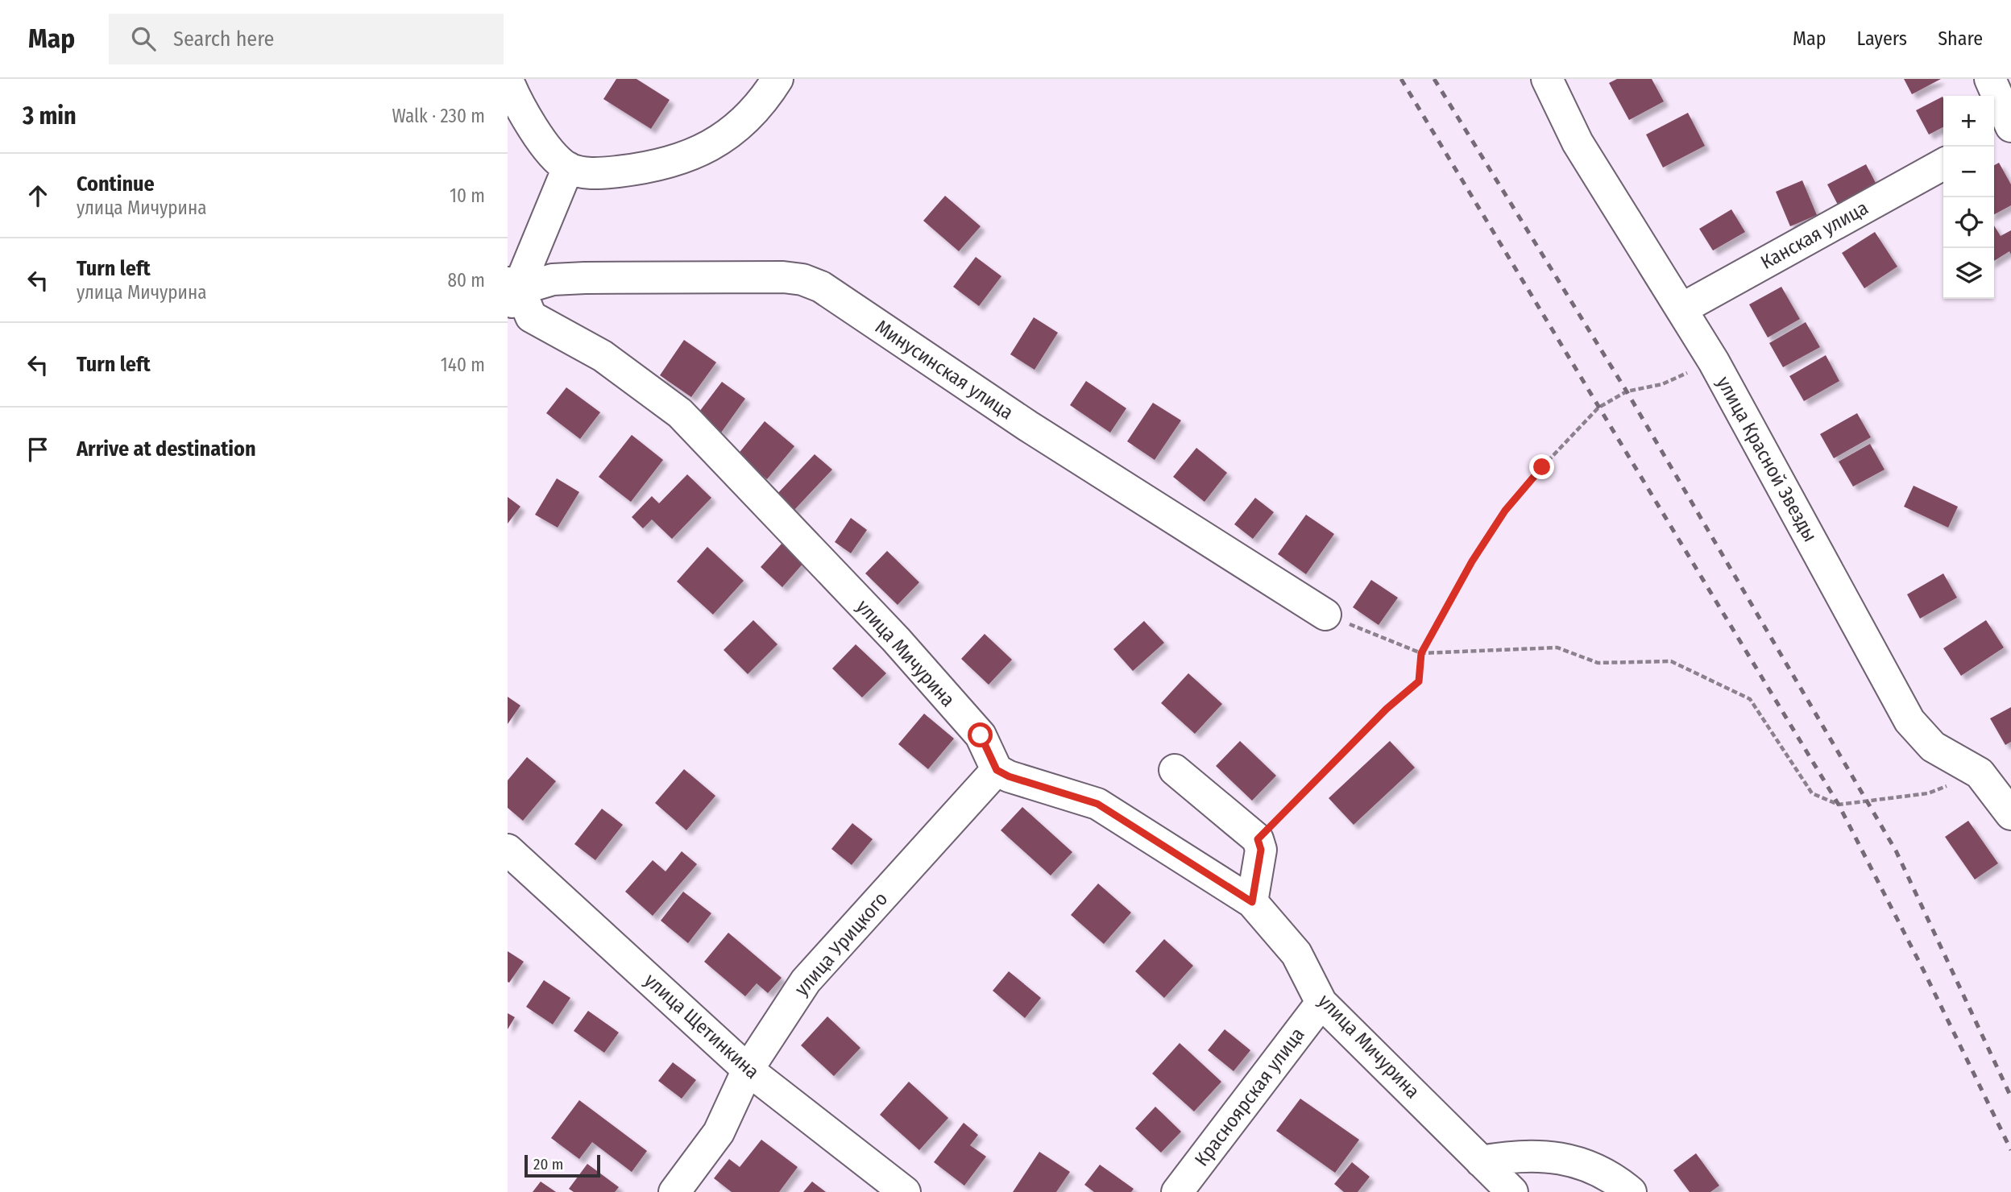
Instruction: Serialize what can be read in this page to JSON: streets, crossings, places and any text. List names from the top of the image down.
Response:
{
  "streets": {
    "street": [
      "Канская улица",
      "Минусинская улица",
      "улица Красной Звезды",
      "улица Мичурина",
      "улица Урицкого",
      "улица Щетинкина",
      "Красноярская улица"
    ]
  },
  "crossings": [
    ["Канская улица", "улица Красной Звезды"],
    ["Минусинская улица", "улица Мичурина"],
    ["улица Мичурина", "улица Урицкого"],
    ["улица Мичурина", "Красноярская улица"],
    ["улица Урицкого", "улица Щетинкина"]
  ],
  "scale_bar": "20 m",
  "page": {
    "header": "Map",
    "search": "Search here",
    "nav": ["Map", "Layers", "Share"],
    "heading": ["3 min", "Walk · 230 m"],
    "map_buttons": ["+", "−"],
    "list": [
      ["Continue", "улица Мичурина", "10 m"],
      ["Turn left", "улица Мичурина", "80 m"],
      ["Turn left", "140 m"],
      "Arrive at destination"
    ],
    "scale": "20 m"
  }
}
